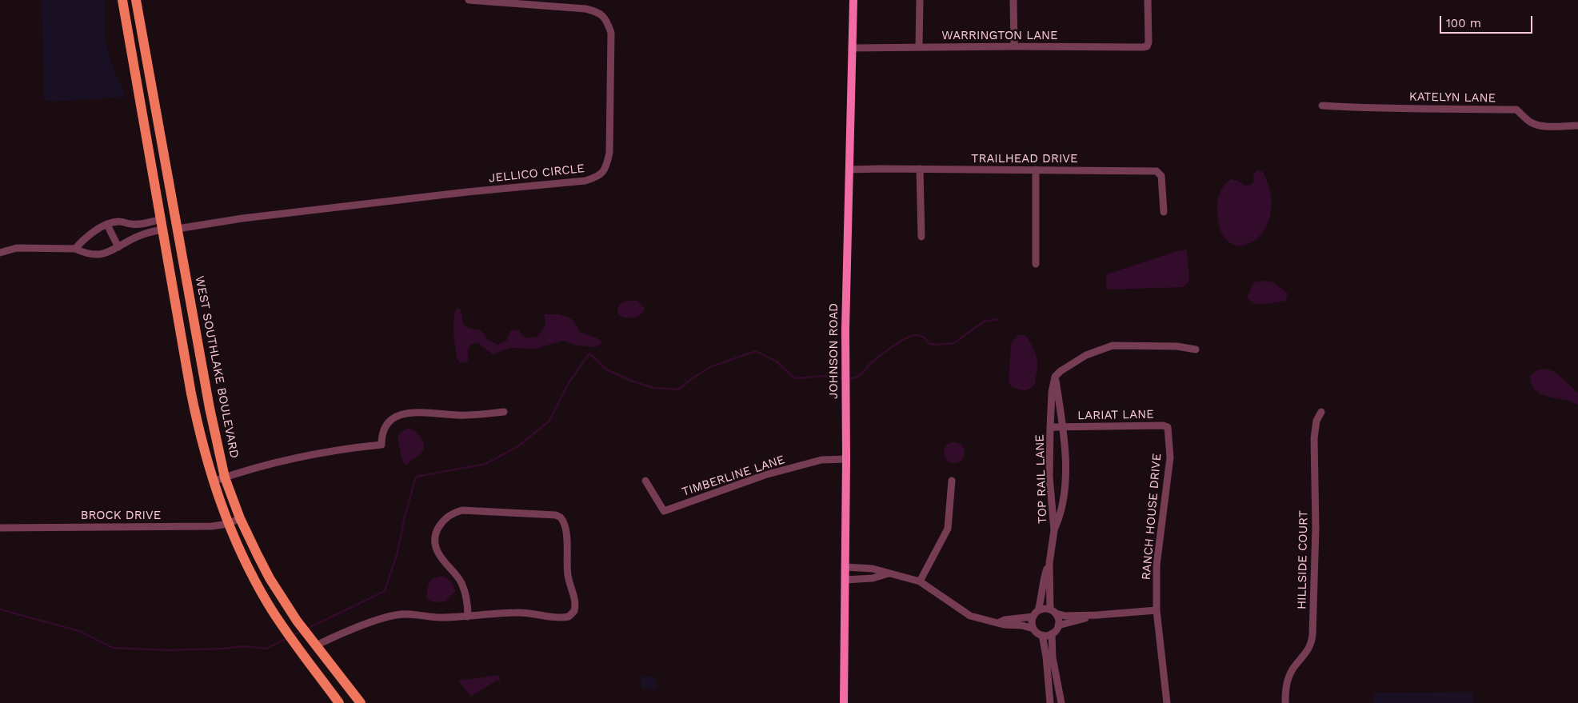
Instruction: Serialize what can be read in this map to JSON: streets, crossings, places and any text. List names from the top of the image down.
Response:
{
  "streets": {
    "main road": ["WEST SOUTHLAKE BOULEVARD"],
    "street": [
      "WARRINGTON LANE",
      "KATELYN LANE",
      "TRAILHEAD DRIVE",
      "JELLICO CIRCLE",
      "JOHNSON ROAD",
      "LARIAT LANE",
      "TIMBERLINE LANE",
      "TOP RAIL LANE",
      "BROCK DRIVE",
      "RANCH HOUSE DRIVE",
      "HILLSIDE COURT"
    ]
  },
  "crossings": [
    ["WARRINGTON LANE", "JOHNSON ROAD"],
    ["TRAILHEAD DRIVE", "JOHNSON ROAD"],
    ["JELLICO CIRCLE", "WEST SOUTHLAKE BOULEVARD"],
    ["JOHNSON ROAD", "TIMBERLINE LANE"],
    ["WEST SOUTHLAKE BOULEVARD", "BROCK DRIVE"],
    ["LARIAT LANE", "TOP RAIL LANE"],
    ["LARIAT LANE", "RANCH HOUSE DRIVE"]
  ],
  "scale_bar": "100 m"
}
